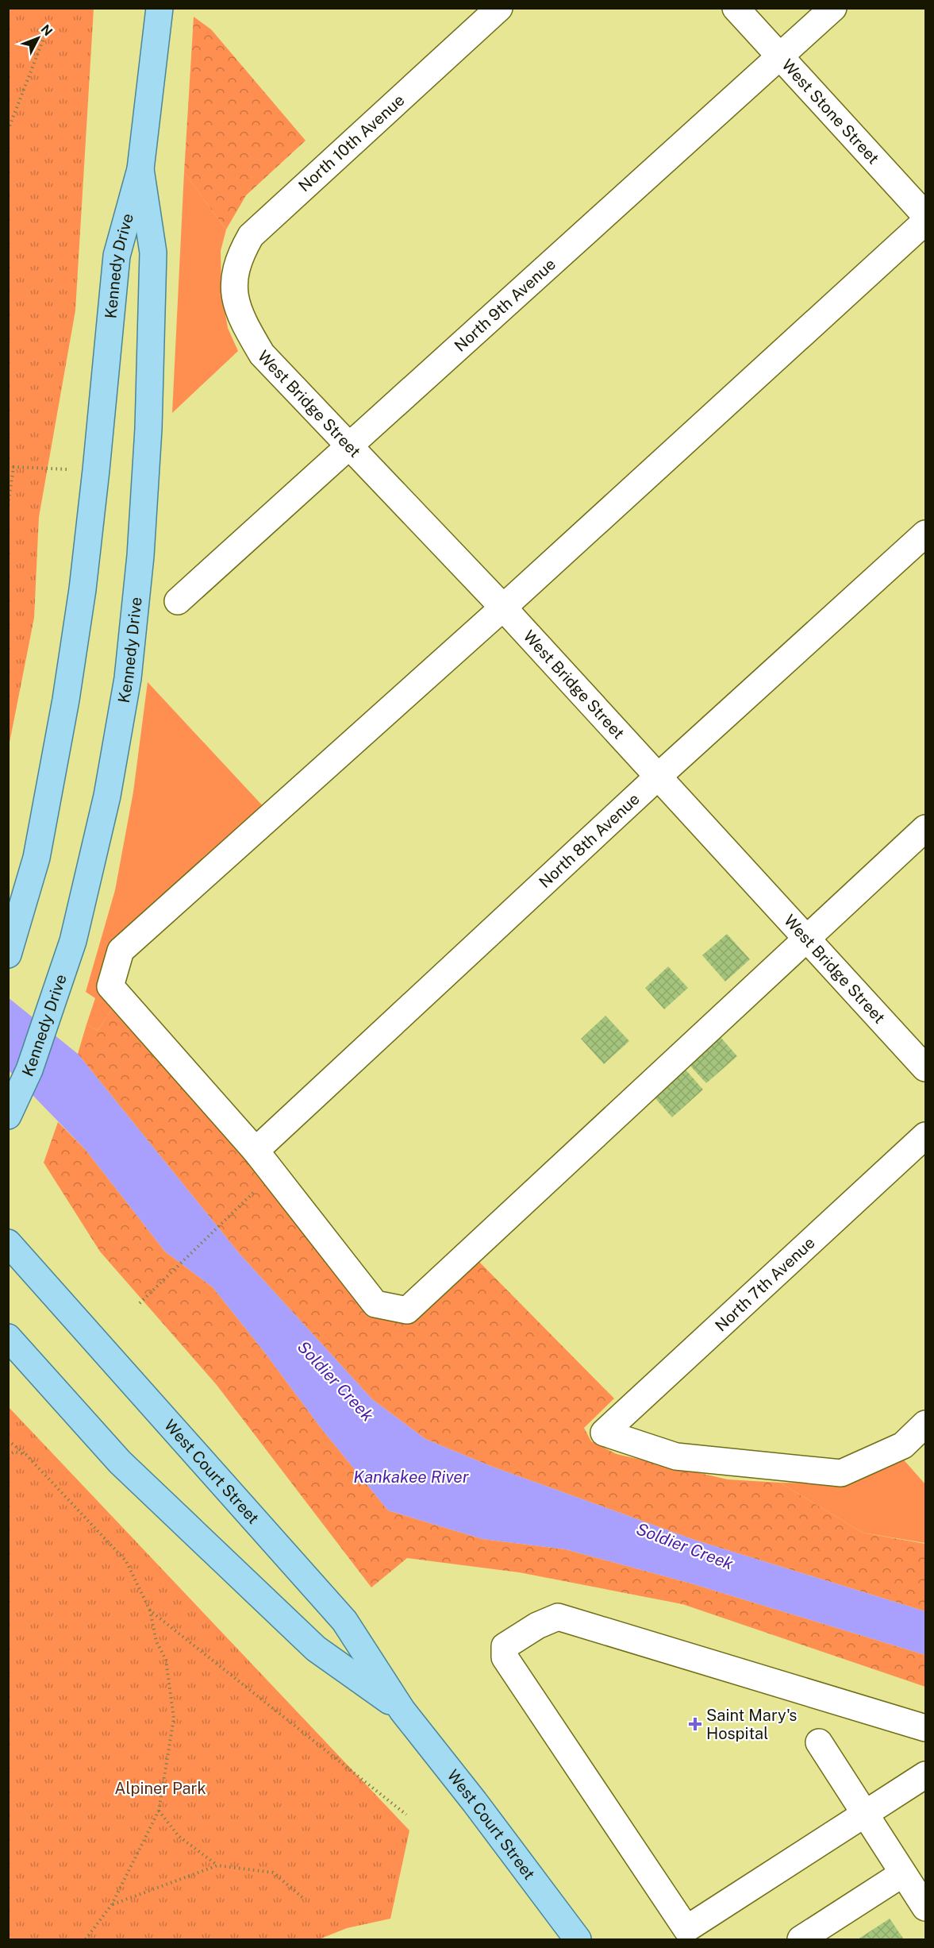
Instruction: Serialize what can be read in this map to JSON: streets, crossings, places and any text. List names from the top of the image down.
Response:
{
  "streets": {
    "main road": ["Kennedy Drive", "West Court Street"],
    "street": [
      "West Stone Street",
      "North 10th Avenue",
      "North 9th Avenue",
      "West Bridge Street",
      "North 8th Avenue",
      "North 7th Avenue"
    ]
  },
  "crossings": [
    ["West Stone Street", "North 9th Avenue"],
    ["North 10th Avenue", "West Bridge Street"],
    ["North 9th Avenue", "West Bridge Street"],
    ["West Bridge Street", "North 8th Avenue"]
  ],
  "water": ["Soldier Creek", "Kankakee River"],
  "parks": ["Alpiner Park"],
  "places": {
    "health": ["Saint Mary's Hospital"]
  },
  "north": "top right"
}
